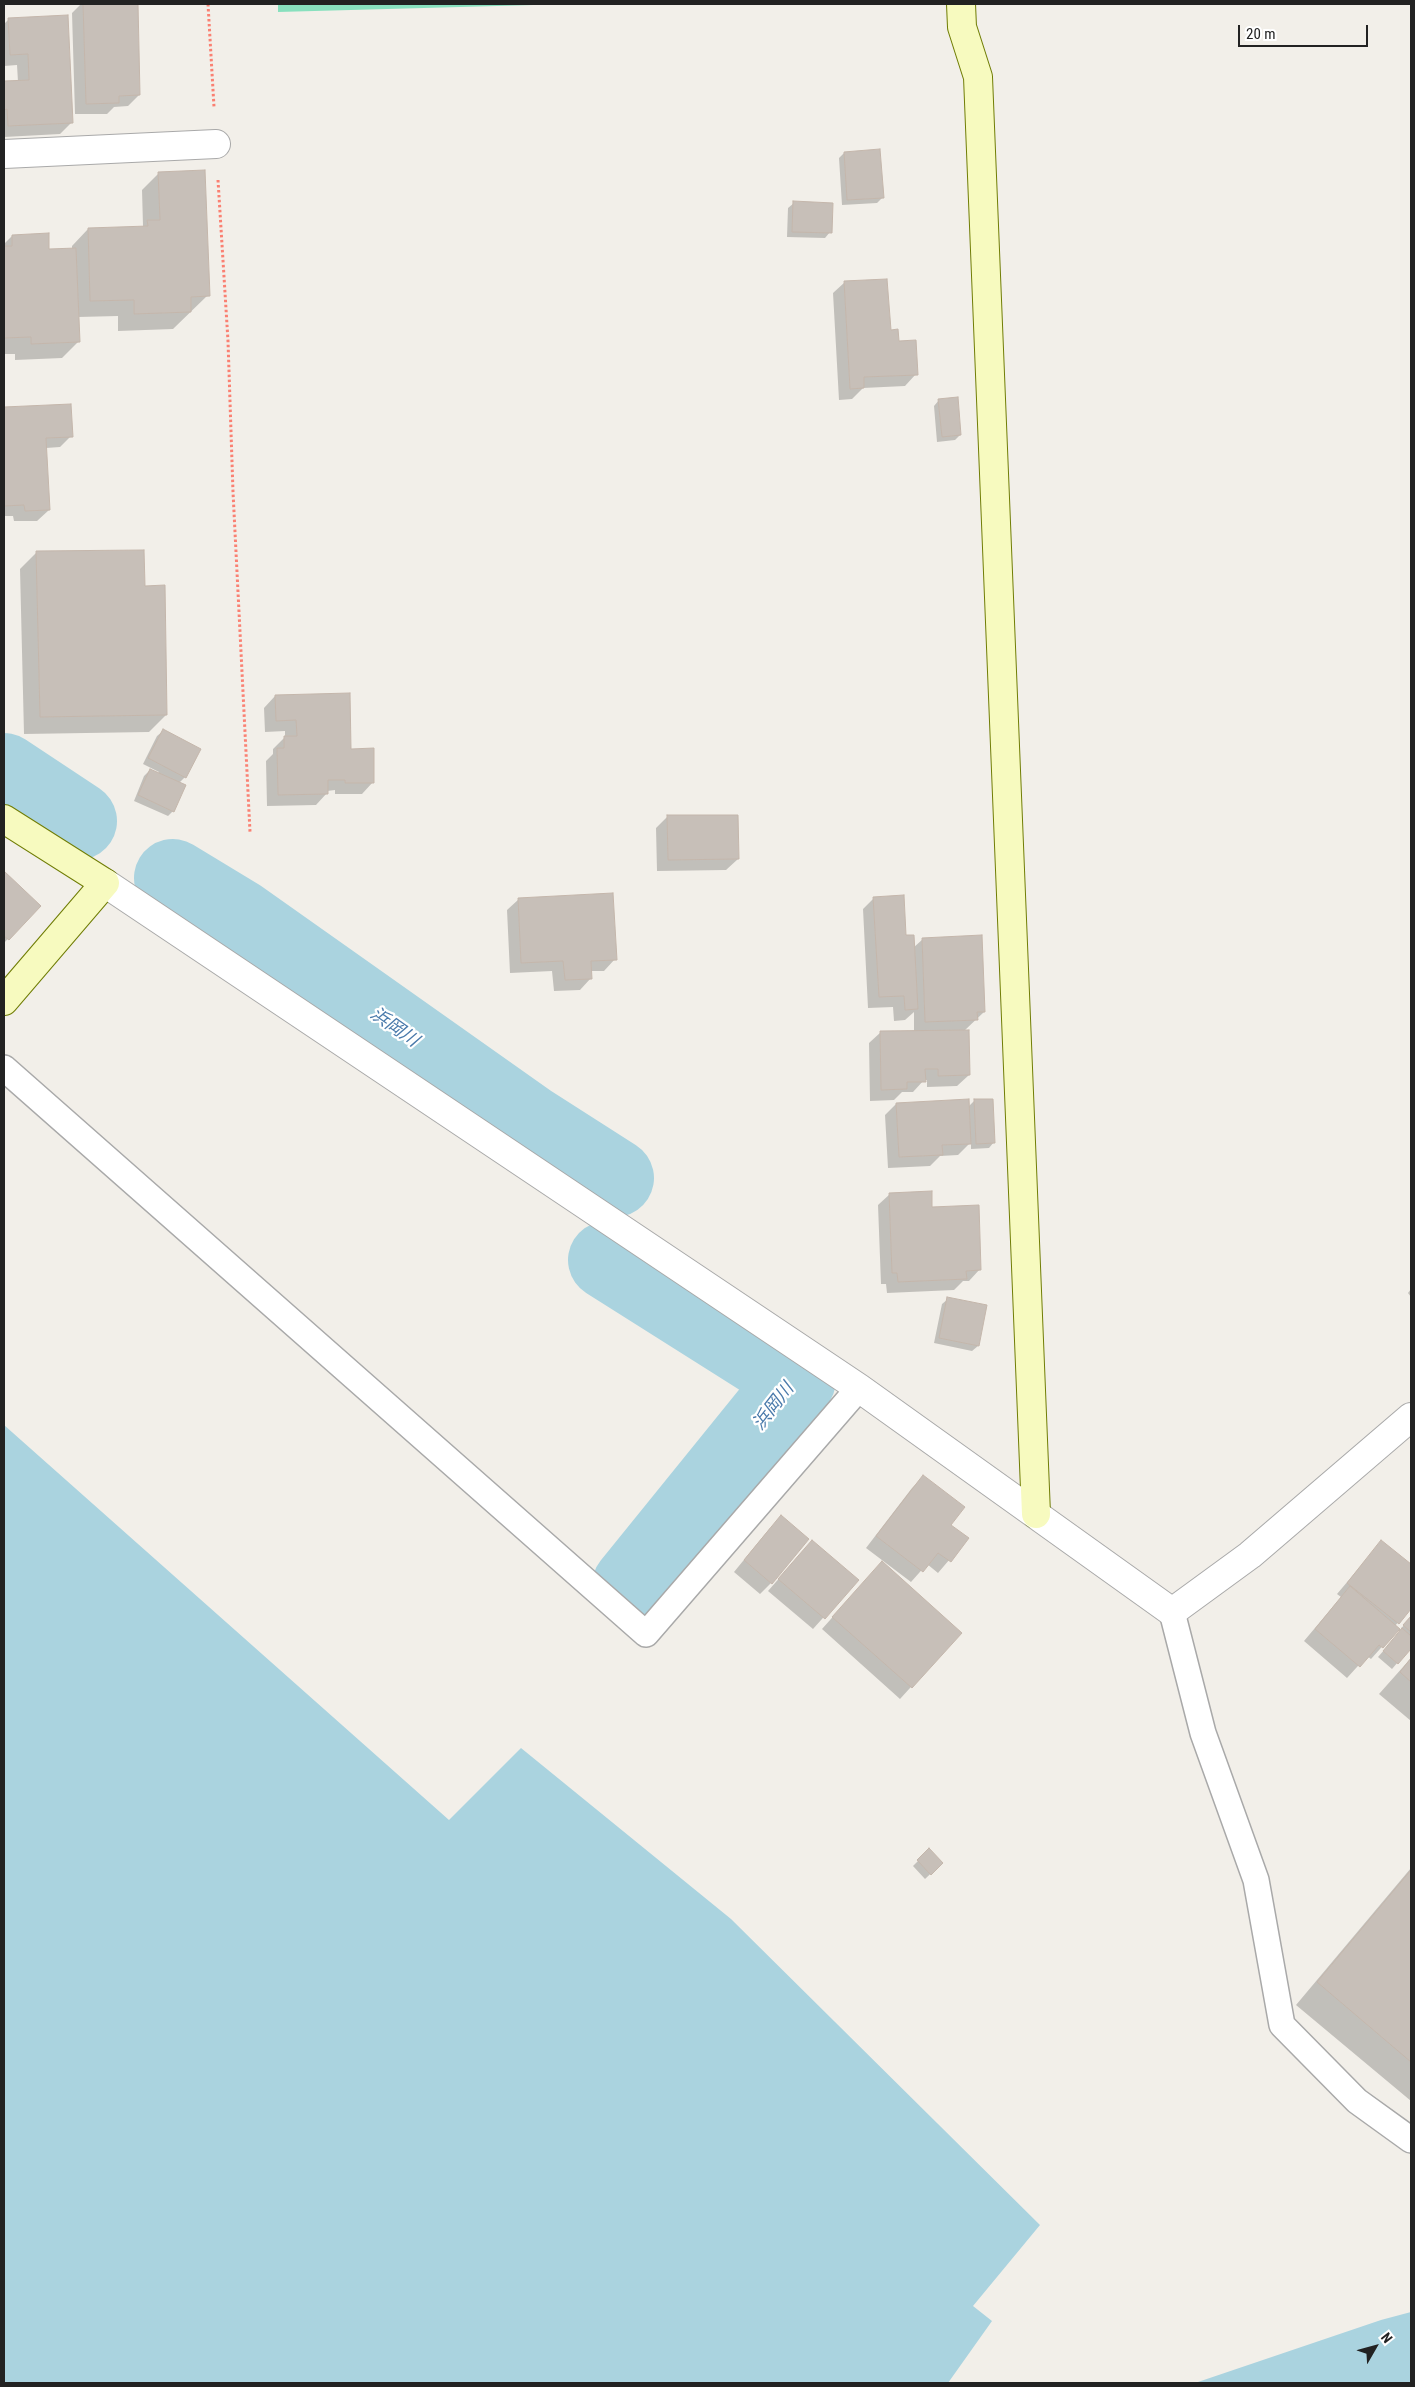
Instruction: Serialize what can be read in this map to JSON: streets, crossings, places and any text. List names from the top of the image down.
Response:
{
  "water": ["浜岡川"],
  "scale_bar": "20 m",
  "north": "top right"
}
